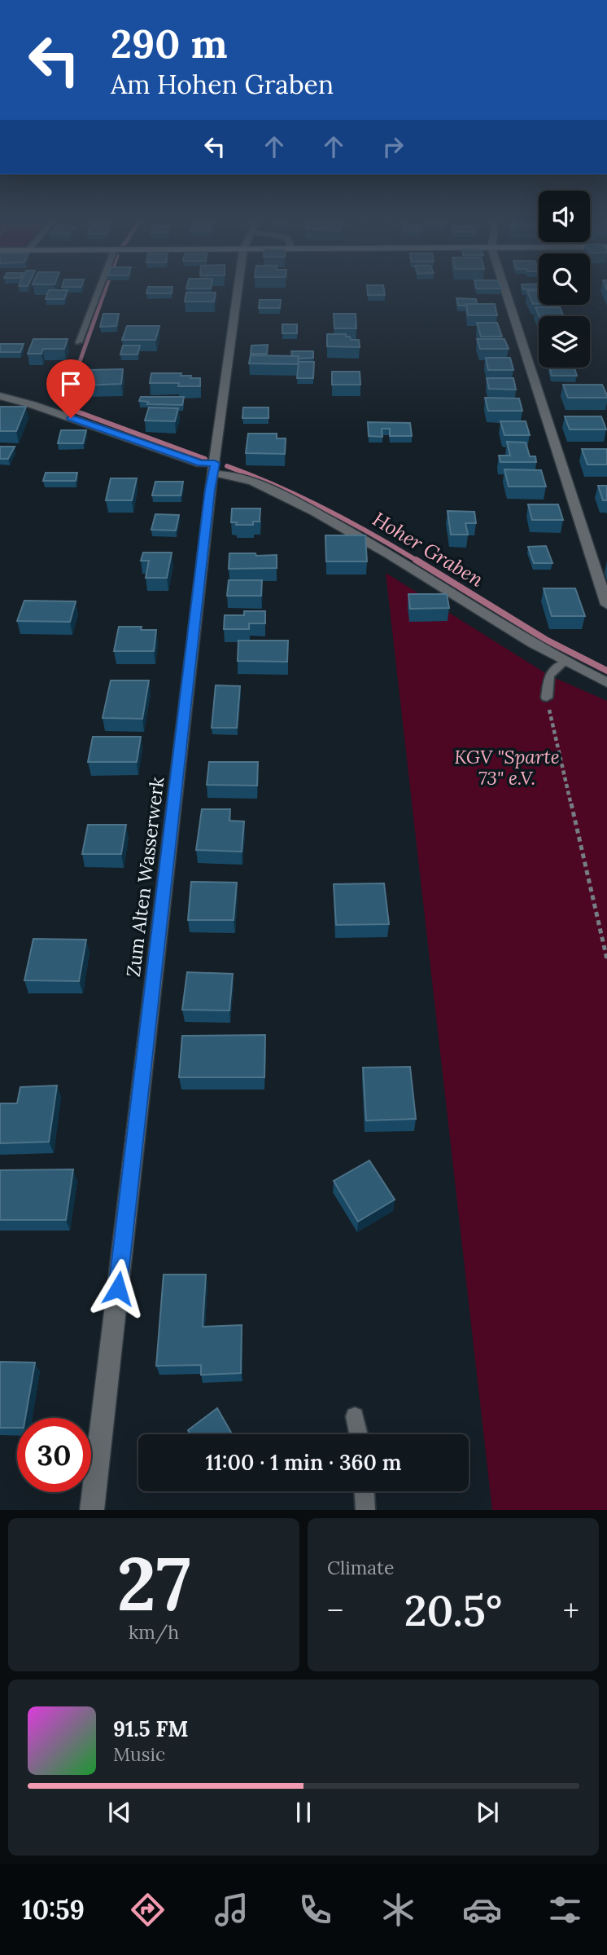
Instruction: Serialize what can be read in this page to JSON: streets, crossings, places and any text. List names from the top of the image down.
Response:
{
  "streets": {
    "street": ["Zum Alten Wasserwerk"]
  },
  "water": ["Hoher Graben"],
  "parks": ["KGV \"Sparte 73\" e.V."],
  "page": {
    "turn": ["290 m", "Am Hohen Graben"],
    "limit": "30",
    "trip": "11:00 · 1 min · 360 m",
    "tile": [
      ["27", "km/h"],
      "Climate"
    ],
    "heat": ["−", "20.5°", "+"],
    "song": ["91.5 FM", "Music"],
    "tabs": "10:59"
  }
}
